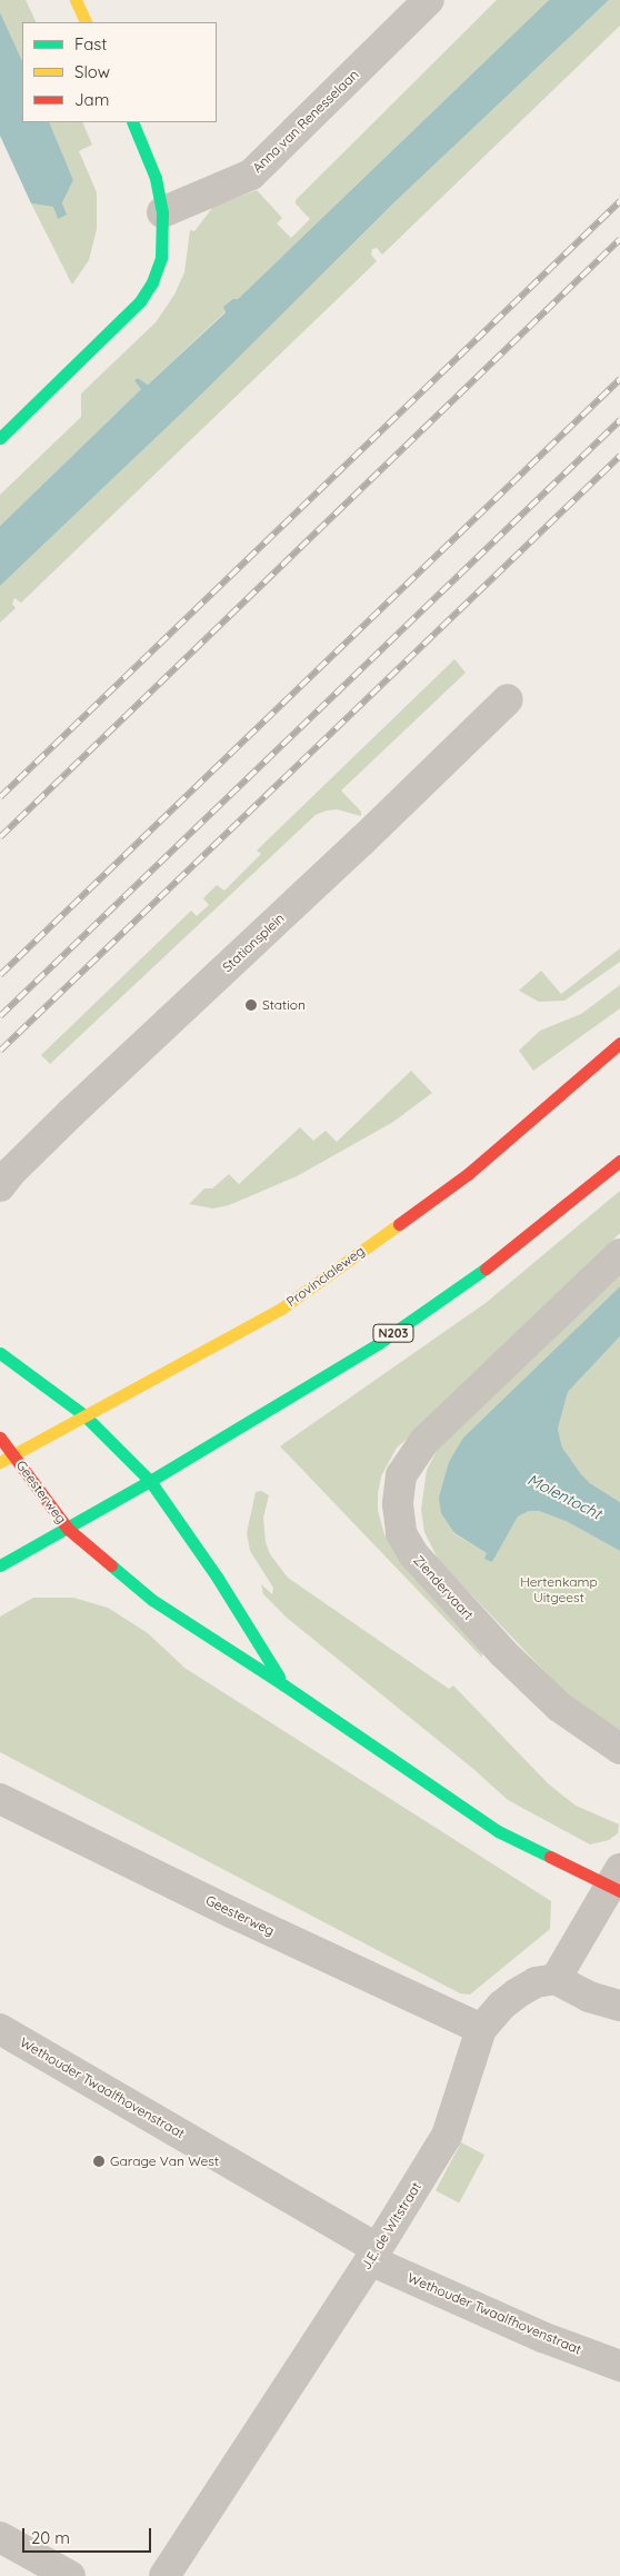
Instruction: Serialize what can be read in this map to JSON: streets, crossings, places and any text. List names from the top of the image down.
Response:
{
  "streets": {
    "main road": ["Provincialeweg", "N203", "Geesterweg"],
    "street": [
      "Anna van Renesselaan",
      "Stationsplein",
      "Ziendervaart",
      "Wethouder Twaalfhovenstraat",
      "J.E. de Witstraat"
    ]
  },
  "crossings": [
    ["Provincialeweg", "Geesterweg"],
    ["N203", "Geesterweg"],
    ["Geesterweg", "J.E. de Witstraat"],
    ["Wethouder Twaalfhovenstraat", "J.E. de Witstraat"]
  ],
  "water": ["Molentocht"],
  "parks": ["Hertenkamp Uitgeest"],
  "places": ["Station", "Garage Van West"],
  "legend": ["Fast", "Slow", "Jam"],
  "scale_bar": "20 m"
}
